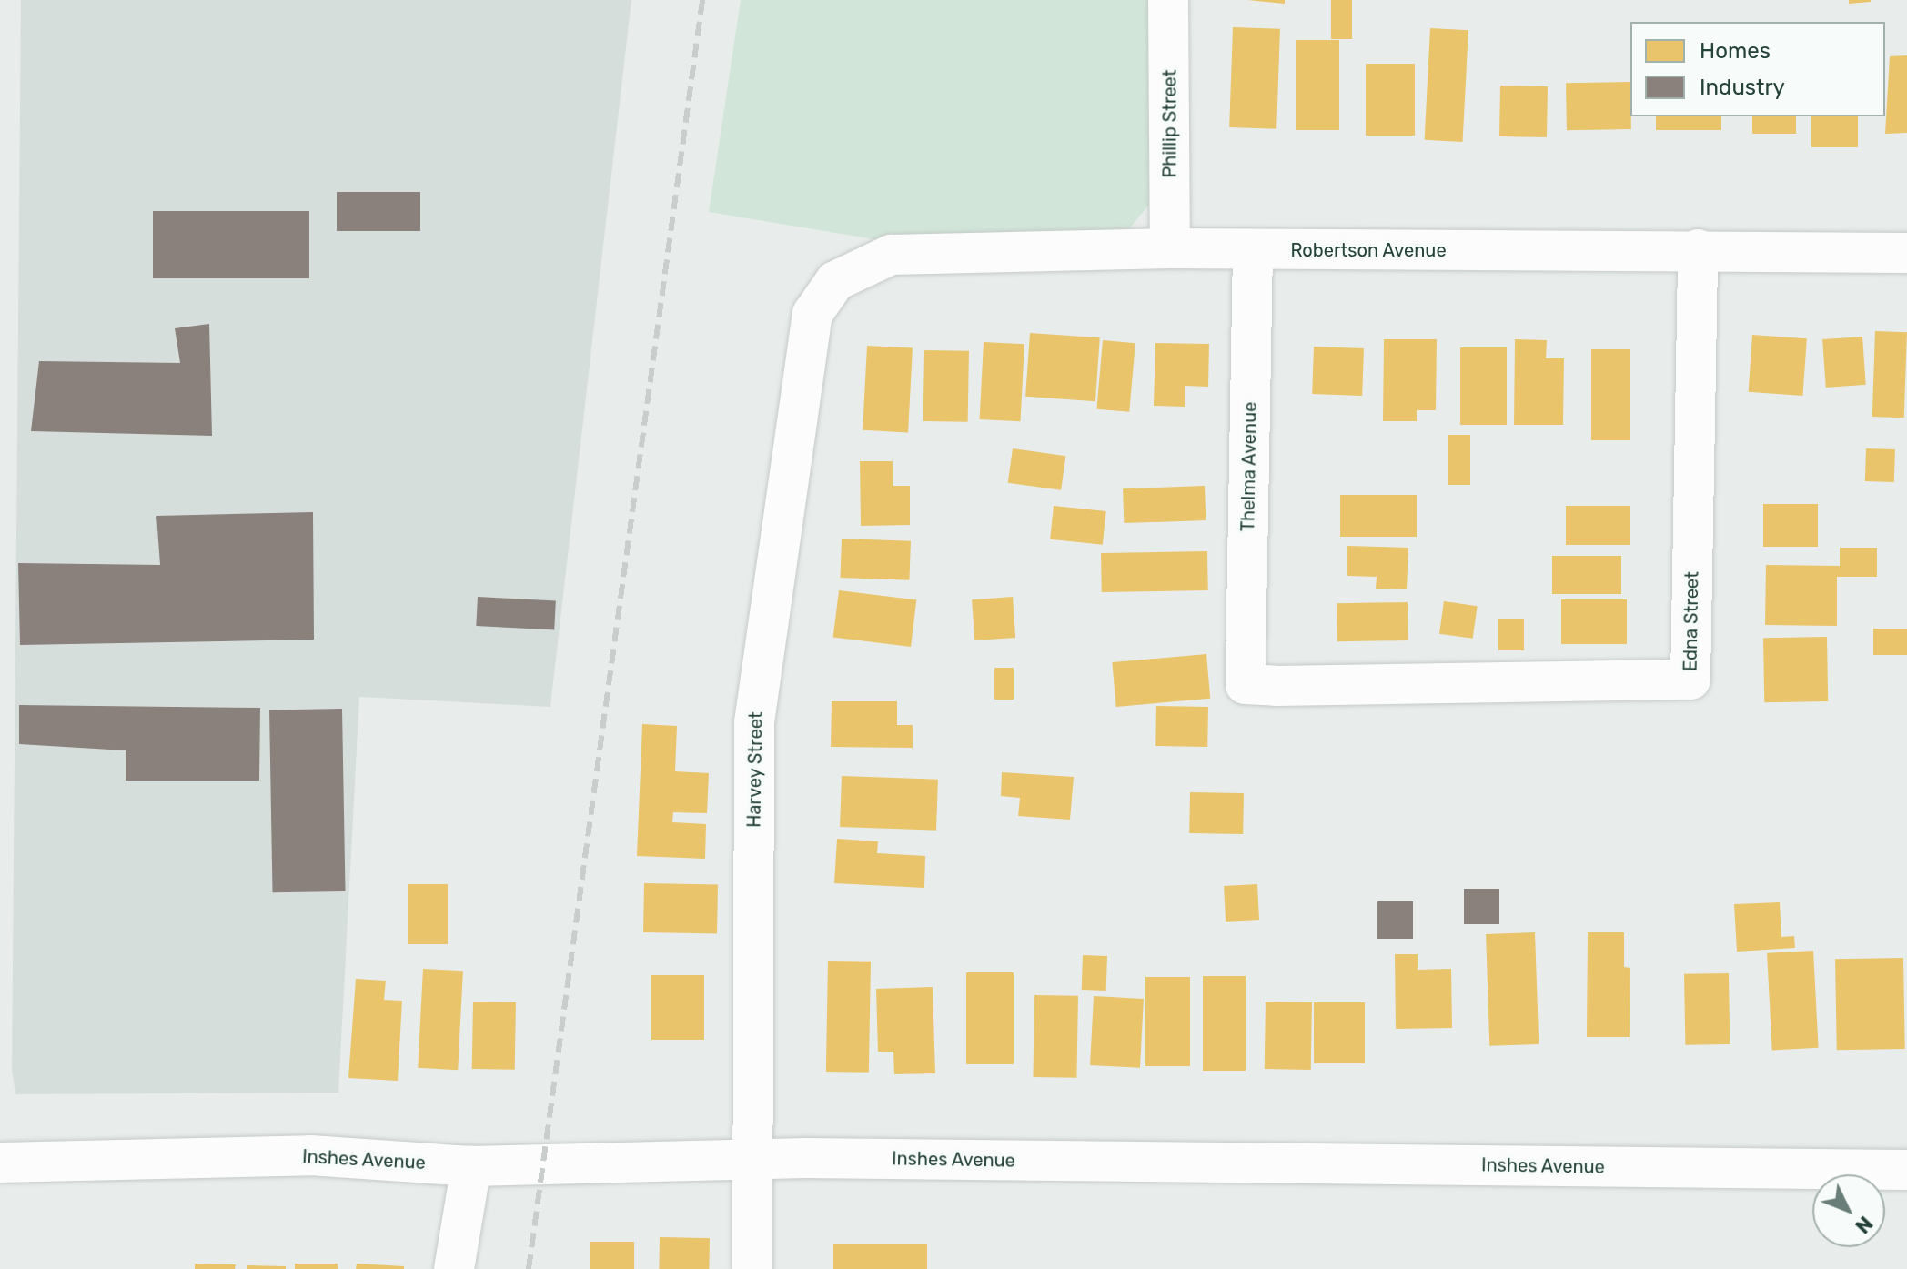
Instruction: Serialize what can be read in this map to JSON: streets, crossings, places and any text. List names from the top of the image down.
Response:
{
  "streets": {
    "street": [
      "Phillip Street",
      "Robertson Avenue",
      "Thelma Avenue",
      "Edna Street",
      "Harvey Street",
      "Inshes Avenue"
    ]
  },
  "crossings": [
    ["Phillip Street", "Robertson Avenue"],
    ["Robertson Avenue", "Thelma Avenue"],
    ["Robertson Avenue", "Edna Street"],
    ["Robertson Avenue", "Harvey Street"],
    ["Thelma Avenue", "Edna Street"],
    ["Harvey Street", "Inshes Avenue"]
  ],
  "legend": ["Homes", "Industry"],
  "north": "bottom right"
}
